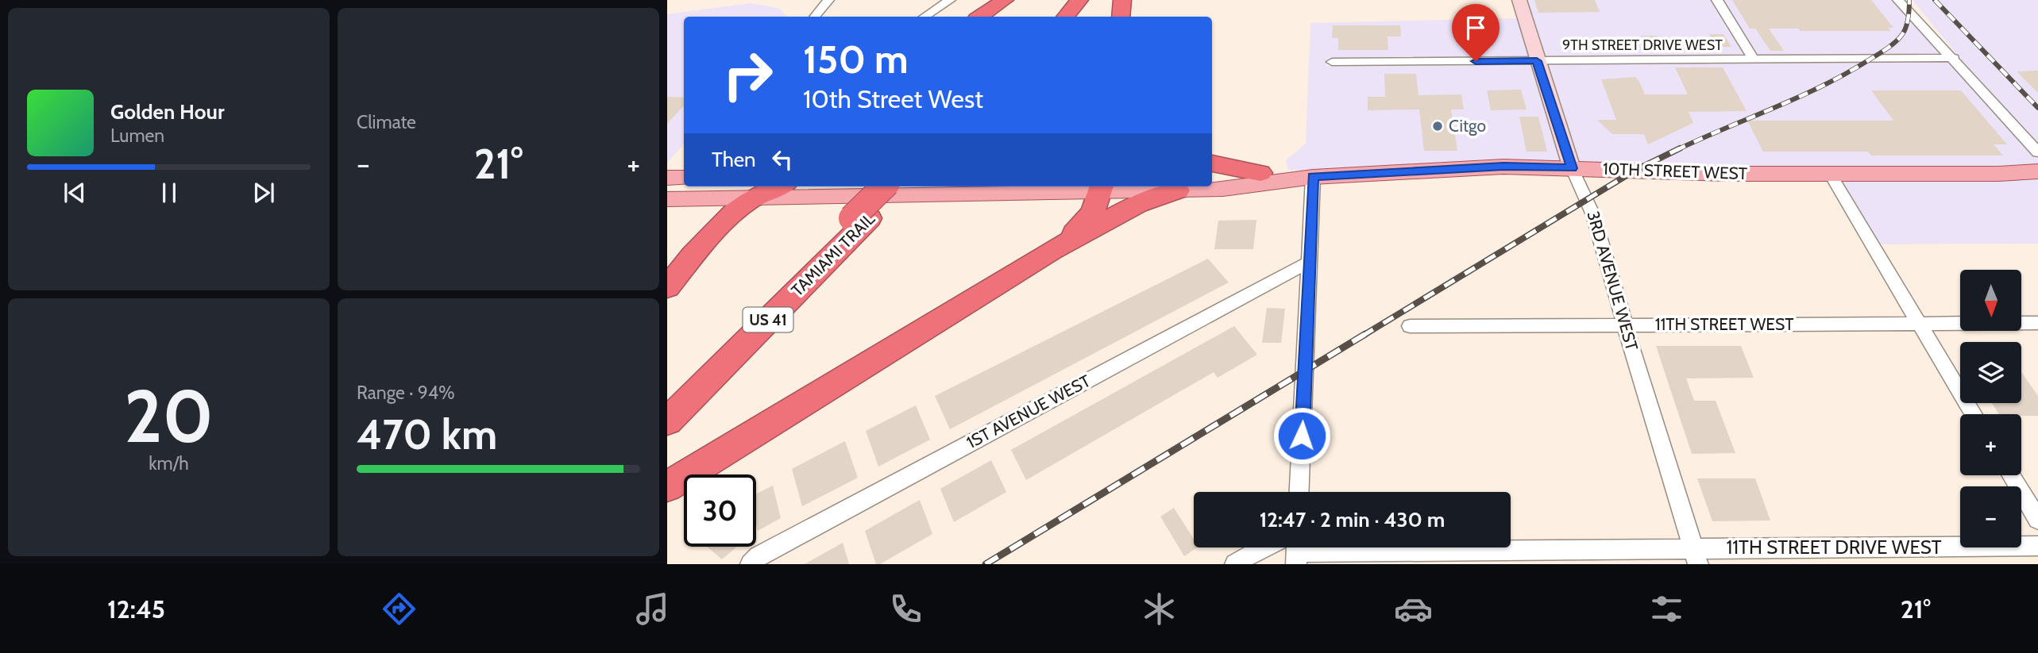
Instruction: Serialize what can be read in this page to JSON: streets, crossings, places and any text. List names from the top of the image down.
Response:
{
  "streets": {
    "highway": ["TAMIAMI TRAIL", "US 41"],
    "main road": ["10TH STREET WEST"],
    "street": [
      "9TH STREET DRIVE WEST",
      "3RD AVENUE WEST",
      "11TH STREET WEST",
      "1ST AVENUE WEST",
      "11TH STREET DRIVE WEST"
    ]
  },
  "crossings": [
    ["9TH STREET DRIVE WEST", "3RD AVENUE WEST"],
    ["10TH STREET WEST", "3RD AVENUE WEST"],
    ["3RD AVENUE WEST", "11TH STREET WEST"],
    ["3RD AVENUE WEST", "11TH STREET DRIVE WEST"]
  ],
  "places": ["Citgo"],
  "north": "bottom",
  "page": {
    "tile": [
      "Climate",
      ["20", "km/h"],
      ["Range · 94%", "470 km"]
    ],
    "turn": ["150 m", "10th Street West"],
    "song": ["Golden Hour", "Lumen"],
    "then": "Then",
    "heat": ["−", "21°", "+"],
    "map_buttons": ["+", "−"],
    "limit": "30",
    "trip": "12:47 · 2 min · 430 m",
    "tabs": ["12:45", "21°"]
  }
}
